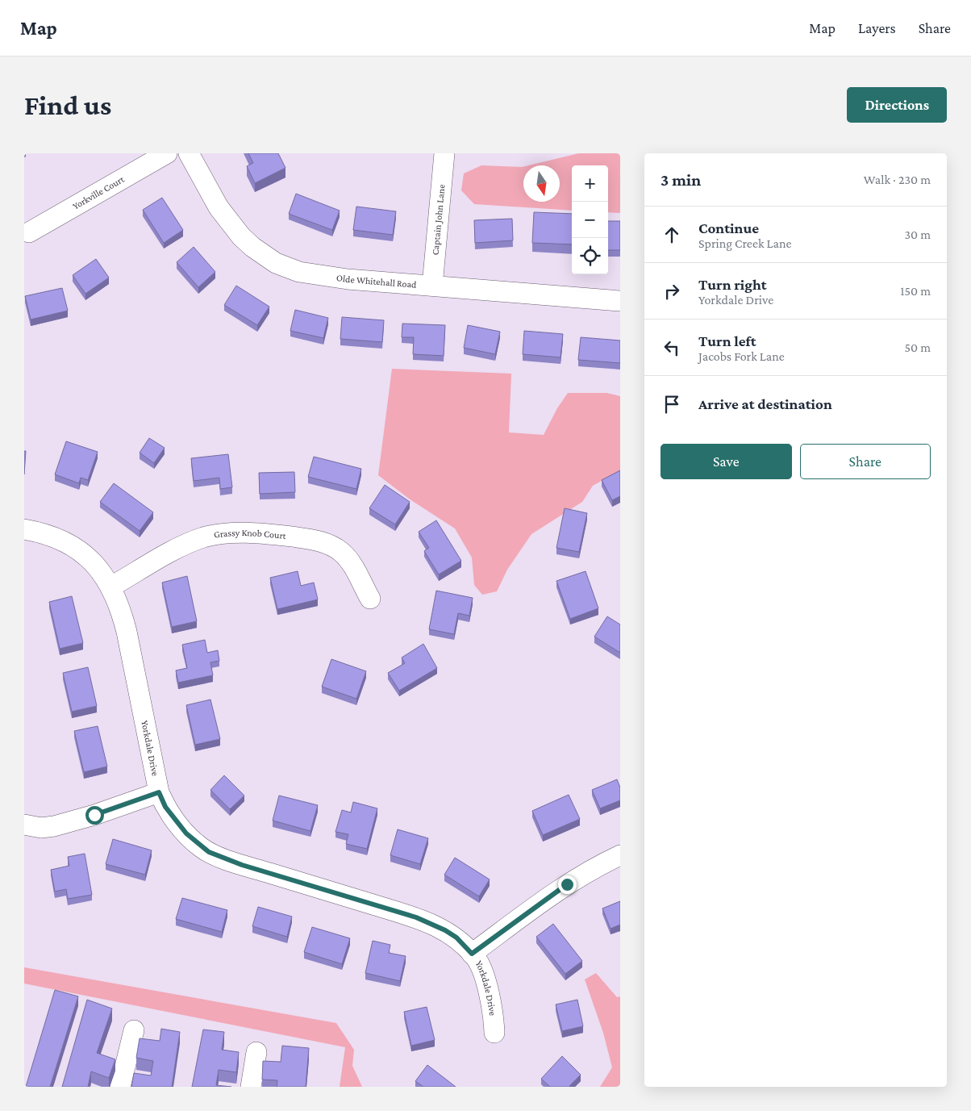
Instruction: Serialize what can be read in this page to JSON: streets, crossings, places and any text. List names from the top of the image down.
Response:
{
  "streets": {
    "street": [
      "Yorkville Court",
      "Captain John Lane",
      "Olde Whitehall Road",
      "Grassy Knob Court",
      "Yorkdale Drive"
    ]
  },
  "crossings": [
    ["Captain John Lane", "Olde Whitehall Road"],
    ["Grassy Knob Court", "Yorkdale Drive"]
  ],
  "north": "bottom",
  "page": {
    "header": "Map",
    "nav": ["Map", "Layers", "Share"],
    "buttons": [
      "Directions",
      ["Save", "Share"]
    ],
    "title": "Find us",
    "heading": ["3 min", "Walk · 230 m"],
    "map_buttons": ["+", "−"],
    "list": [
      ["Continue", "Spring Creek Lane", "30 m"],
      ["Turn right", "Yorkdale Drive", "150 m"],
      ["Turn left", "Jacobs Fork Lane", "50 m"],
      "Arrive at destination"
    ]
  }
}
